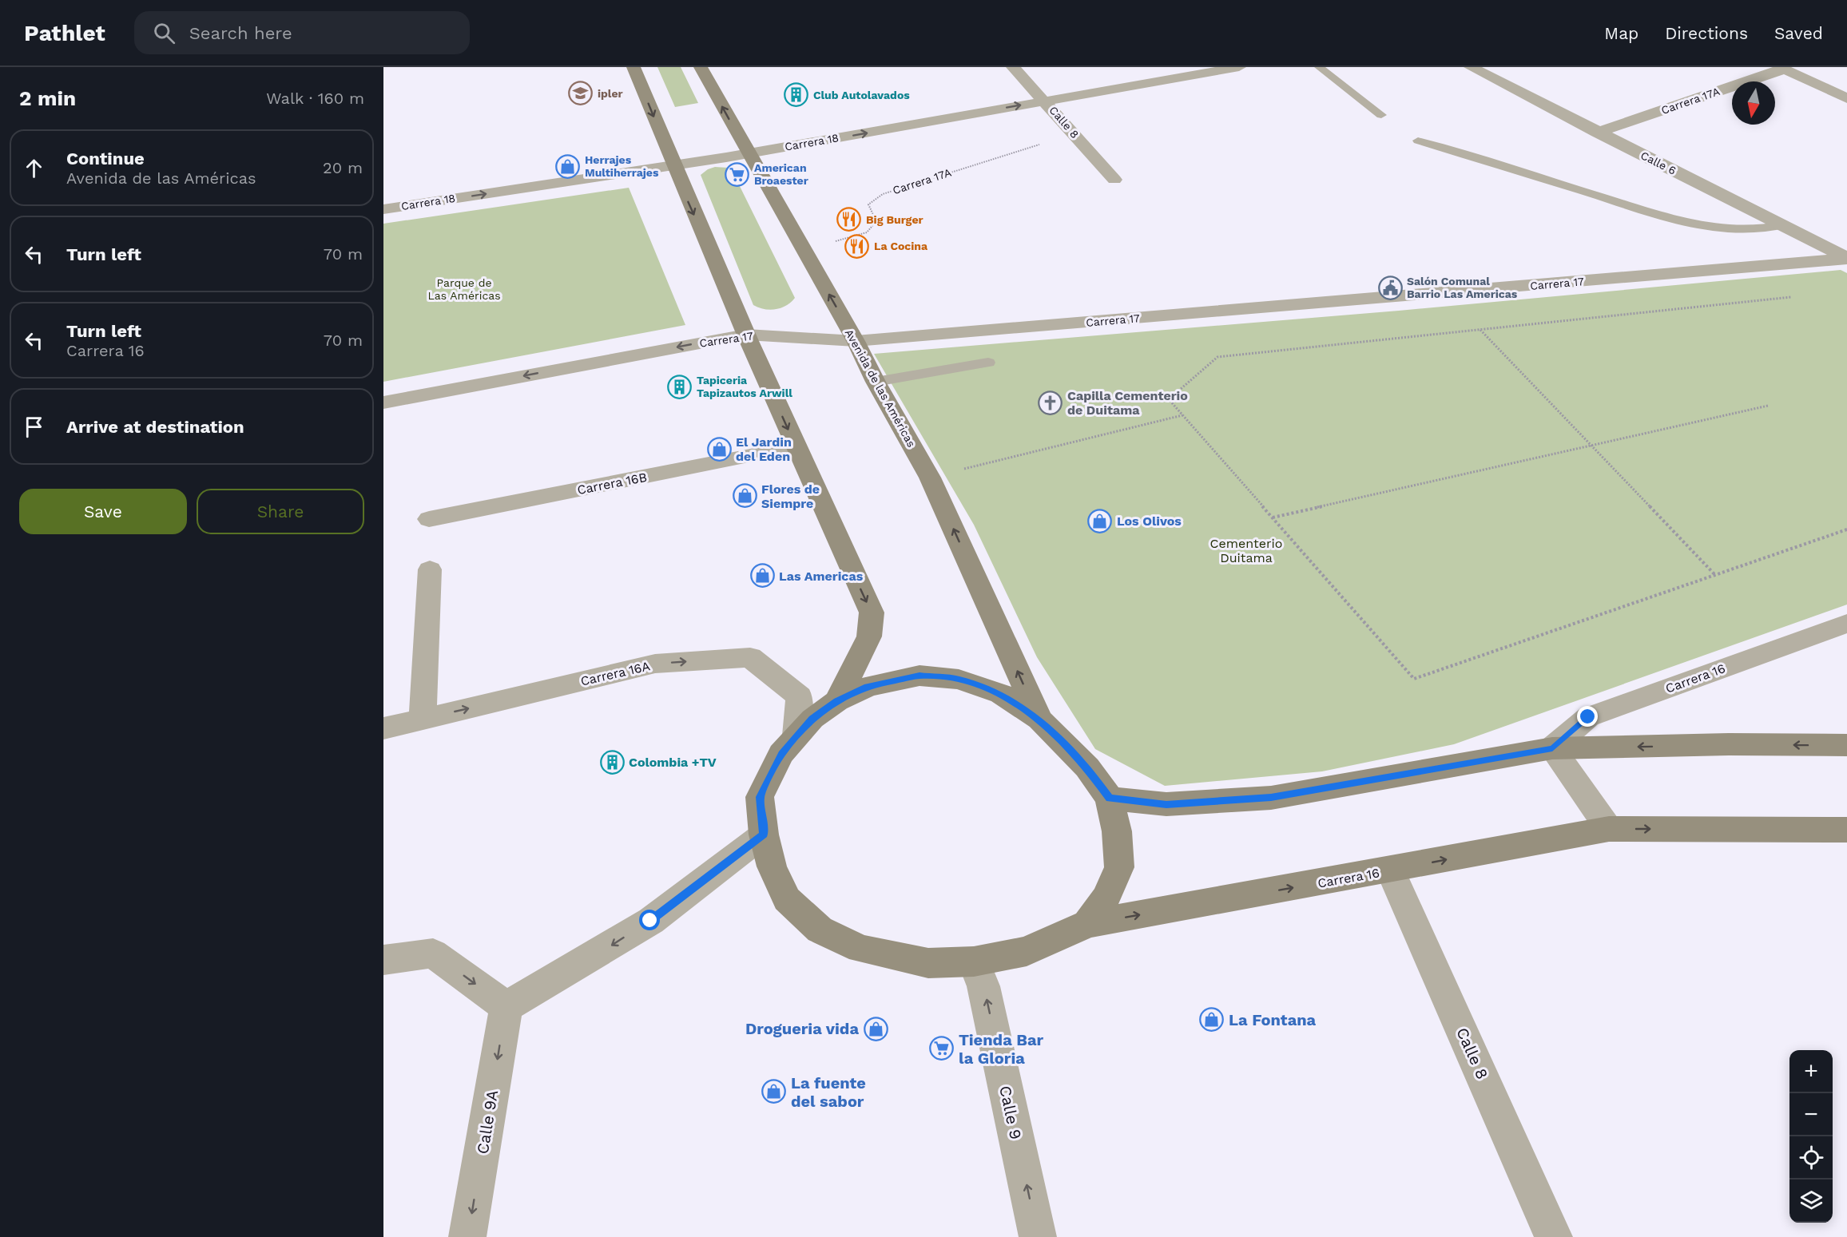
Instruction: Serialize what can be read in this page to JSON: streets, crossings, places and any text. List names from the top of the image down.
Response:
{
  "streets": {
    "main road": ["Avenida de las Américas", "Carrera 16"],
    "street": [
      "Carrera 17A",
      "Calle 8",
      "Carrera 18",
      "Calle 6",
      "Carrera 17",
      "Carrera 16B",
      "Carrera 16A",
      "Calle 9",
      "Calle 9A"
    ]
  },
  "crossings": [
    ["Carrera 17A", "Calle 8"],
    ["Carrera 17A", "Calle 6"],
    ["Carrera 17A", "Avenida de las Américas"],
    ["Calle 8", "Carrera 18"],
    ["Calle 8", "Carrera 16"],
    ["Carrera 18", "Avenida de las Américas"],
    ["Calle 6", "Carrera 17"],
    ["Carrera 17", "Avenida de las Américas"],
    ["Avenida de las Américas", "Carrera 16"],
    ["Carrera 16A", "Carrera 16"],
    ["Carrera 16", "Calle 9"]
  ],
  "one_way": [
    "Carrera 18",
    "Carrera 16A",
    "Calle 9",
    "Calle 9A"
  ],
  "parks": ["Parque de Las Américas", "Cementerio Duitama"],
  "places": {
    "school or university": ["ipler"],
    "building": ["Club Autolavados", "Tapiceria Tapizautos Arwill", "Colombia +TV"],
    "shop": [
      "Herrajes Multiherrajes",
      "El Jardin del Eden",
      "Flores de Siempre",
      "Los Olivos",
      "Las Americas",
      "La Fontana",
      "Drogueria vida",
      "La fuente del sabor"
    ],
    "supermarket": ["American Broaester", "Tienda Bar la Gloria"],
    "restaurant": ["Big Burger", "La Cocina"],
    "public building": ["Salón Comunal Barrio Las Americas"],
    "church": ["Capilla Cementerio de Duitama"]
  },
  "north": "bottom",
  "page": {
    "header": "Pathlet",
    "search": "Search here",
    "nav": ["Map", "Directions", "Saved"],
    "heading": ["2 min", "Walk · 160 m"],
    "list": [
      ["Continue", "Avenida de las Américas", "20 m"],
      ["Turn left", "70 m"],
      ["Turn left", "Carrera 16", "70 m"],
      "Arrive at destination"
    ],
    "buttons": ["Save", "Share"],
    "map_buttons": ["+", "−"]
  }
}
